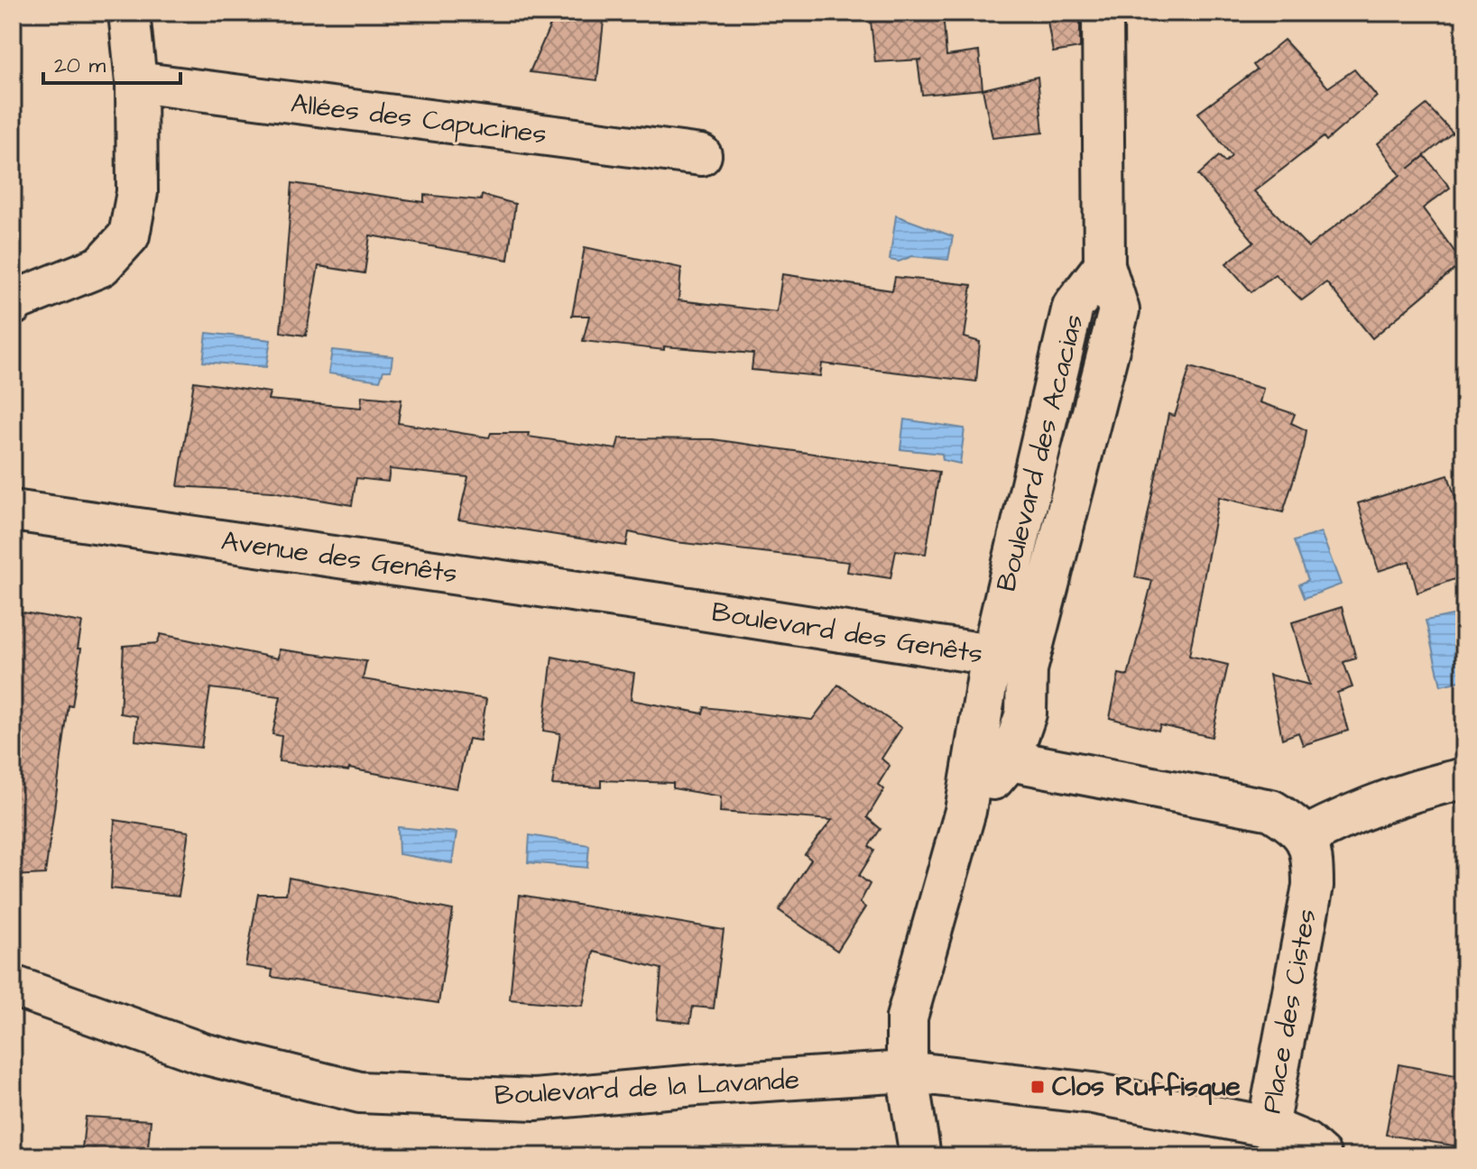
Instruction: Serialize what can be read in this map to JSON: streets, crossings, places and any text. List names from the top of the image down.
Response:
{
  "streets": {
    "street": [
      "Allées des Capucines",
      "Boulevard des Acacias",
      "Avenue des Genêts",
      "Boulevard des Genêts",
      "Place des Cistes",
      "Boulevard de la Lavande"
    ]
  },
  "crossings": [
    ["Boulevard des Acacias", "Boulevard des Genêts"],
    ["Boulevard des Acacias", "Place des Cistes"],
    ["Boulevard des Acacias", "Boulevard de la Lavande"],
    ["Avenue des Genêts", "Boulevard des Genêts"],
    ["Place des Cistes", "Boulevard de la Lavande"]
  ],
  "places": {
    "transit": ["Clos Ruffisque"]
  },
  "scale_bar": "20 m"
}
